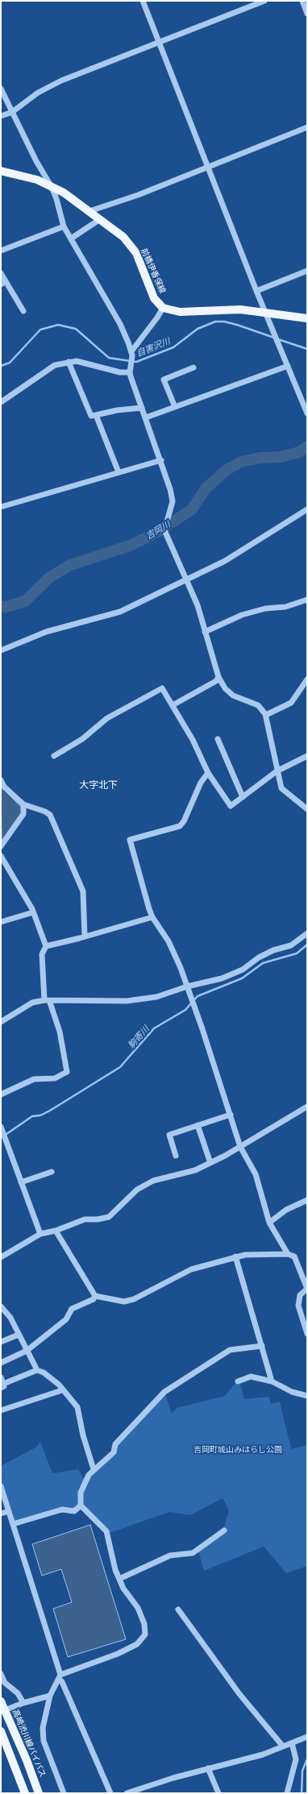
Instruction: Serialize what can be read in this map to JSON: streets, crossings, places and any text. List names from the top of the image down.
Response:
{
  "streets": {
    "main road": ["前橋伊香保線", "高崎渋川線バイパス"]
  },
  "districts": ["大字北下"],
  "water": ["自害沢川", "吉岡川", "駒寄川"],
  "parks": ["吉岡町城山みはらし公園"]
}
